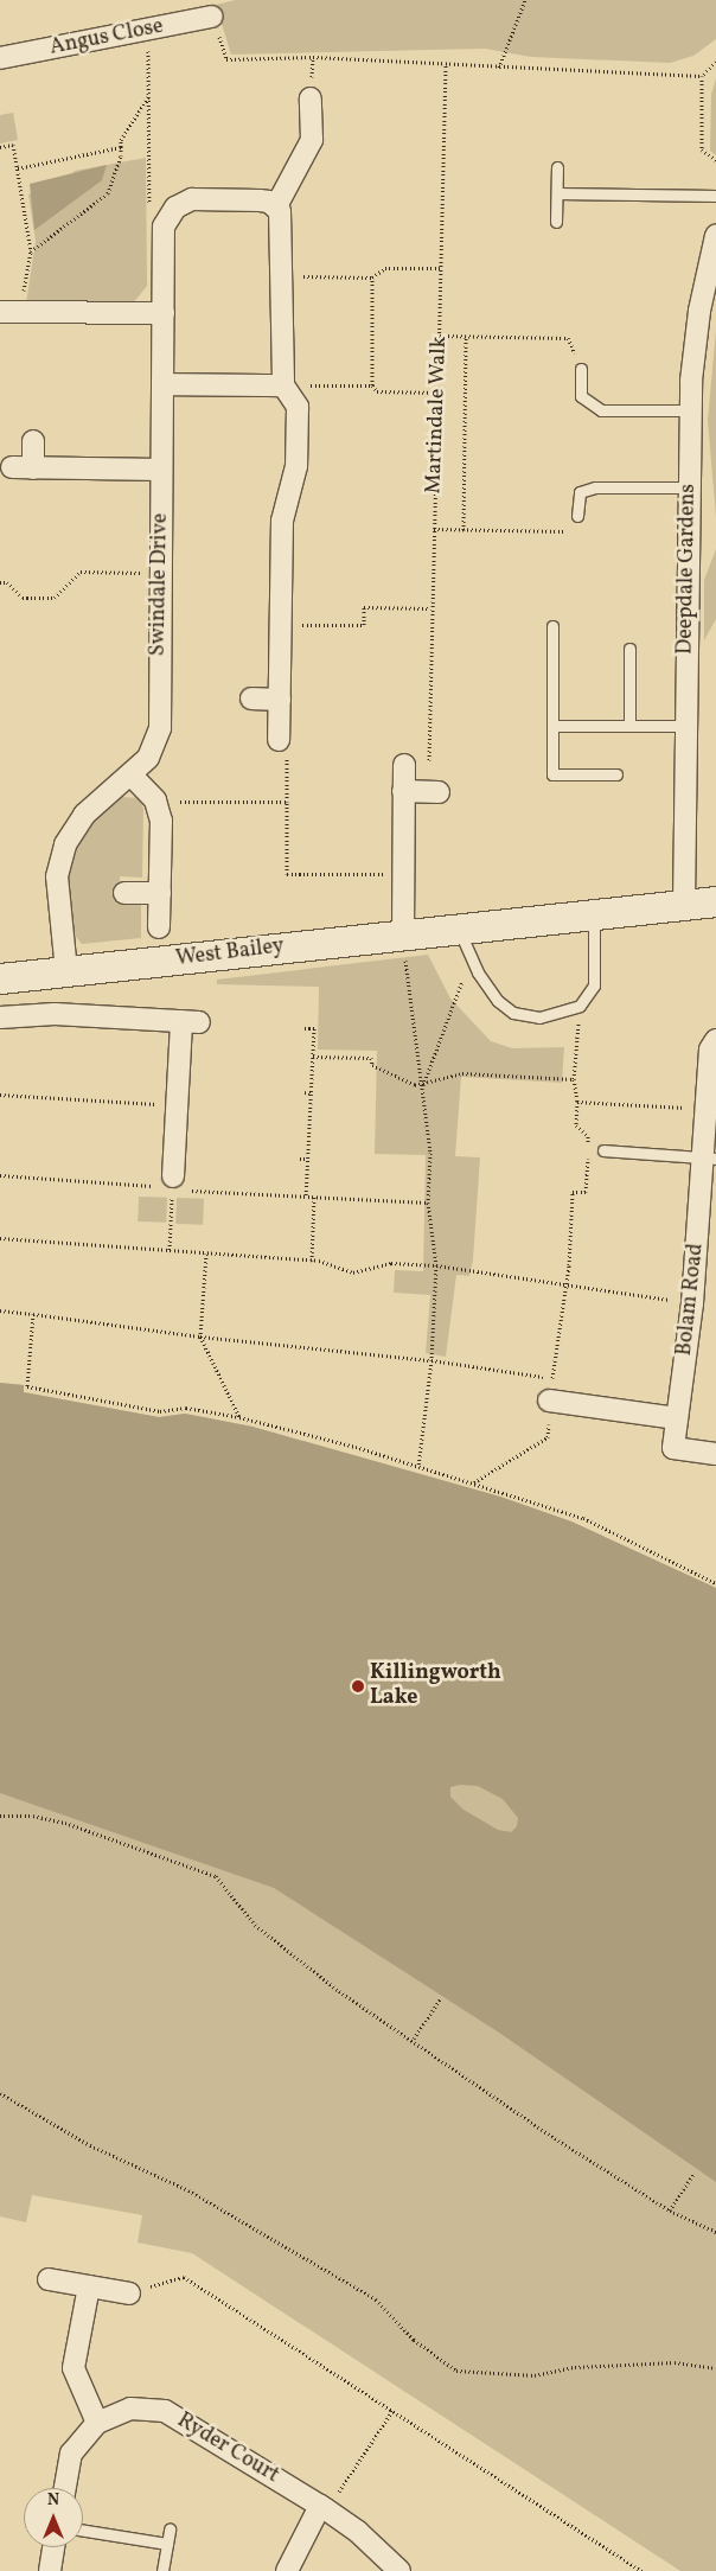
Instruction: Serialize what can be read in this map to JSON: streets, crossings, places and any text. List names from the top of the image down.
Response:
{
  "streets": {
    "street": [
      "Angus Close",
      "Deepdale Gardens",
      "Swindale Drive",
      "West Bailey",
      "Bolam Road",
      "Ryder Court"
    ],
    "path": ["Martindale Walk"]
  },
  "crossings": [
    ["Deepdale Gardens", "West Bailey"],
    ["Swindale Drive", "West Bailey"]
  ],
  "places": ["Killingworth Lake"],
  "north": "top"
}
